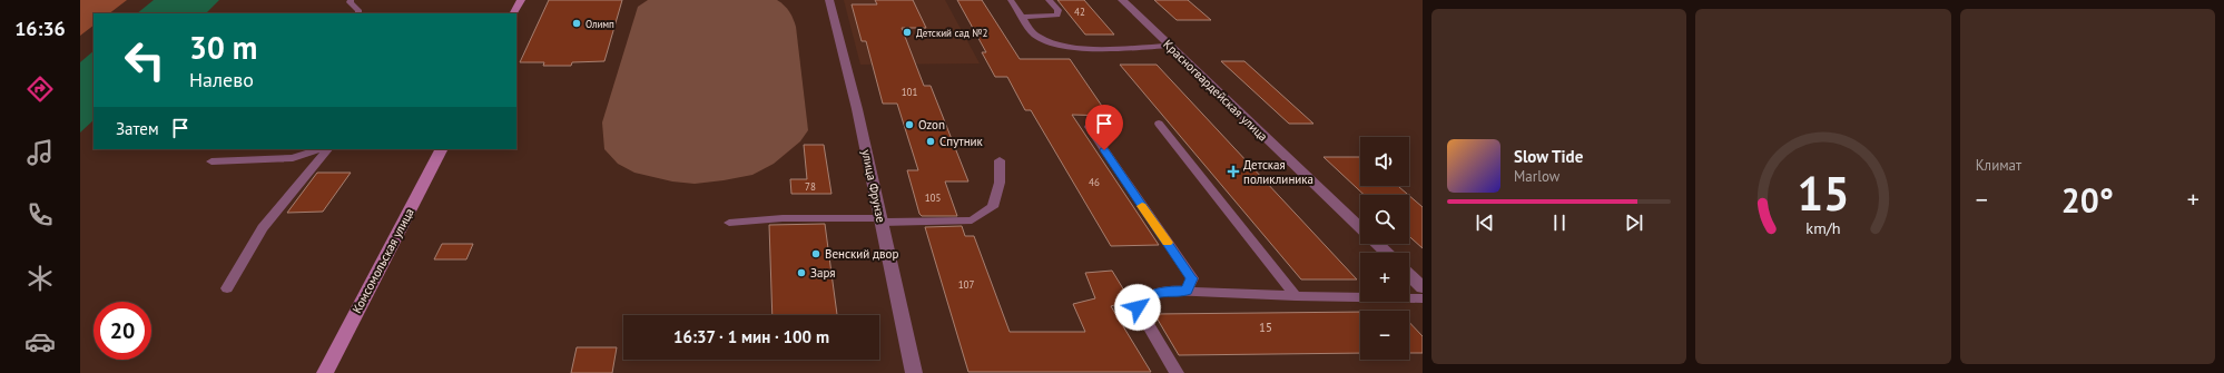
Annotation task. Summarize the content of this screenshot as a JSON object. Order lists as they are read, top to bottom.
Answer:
{
  "streets": {
    "main road": ["Комсомольская улица"],
    "street": ["Красногвардейская улица", "улица Фрунзе"]
  },
  "places": {
    "other": [
      "Олимп",
      "Детский сад №2",
      "Ozon",
      "Спутник",
      "Венский двор",
      "Заря"
    ],
    "health": ["Детская поликлиника"]
  },
  "house_numbers": [
    "42",
    "101",
    "46",
    "78",
    "105",
    "107",
    "15"
  ],
  "page": {
    "tabs": "16:36",
    "tile": "Климат",
    "turn": ["30 m", "Налево"],
    "then": "Затем",
    "map_buttons": ["+", "−"],
    "song": ["Slow Tide", "Marlow"],
    "heat": ["−", "20°", "+"],
    "limit": "20",
    "trip": "16:37 · 1 мин · 100 m",
    "gauge": ["15", "km/h"]
  }
}
